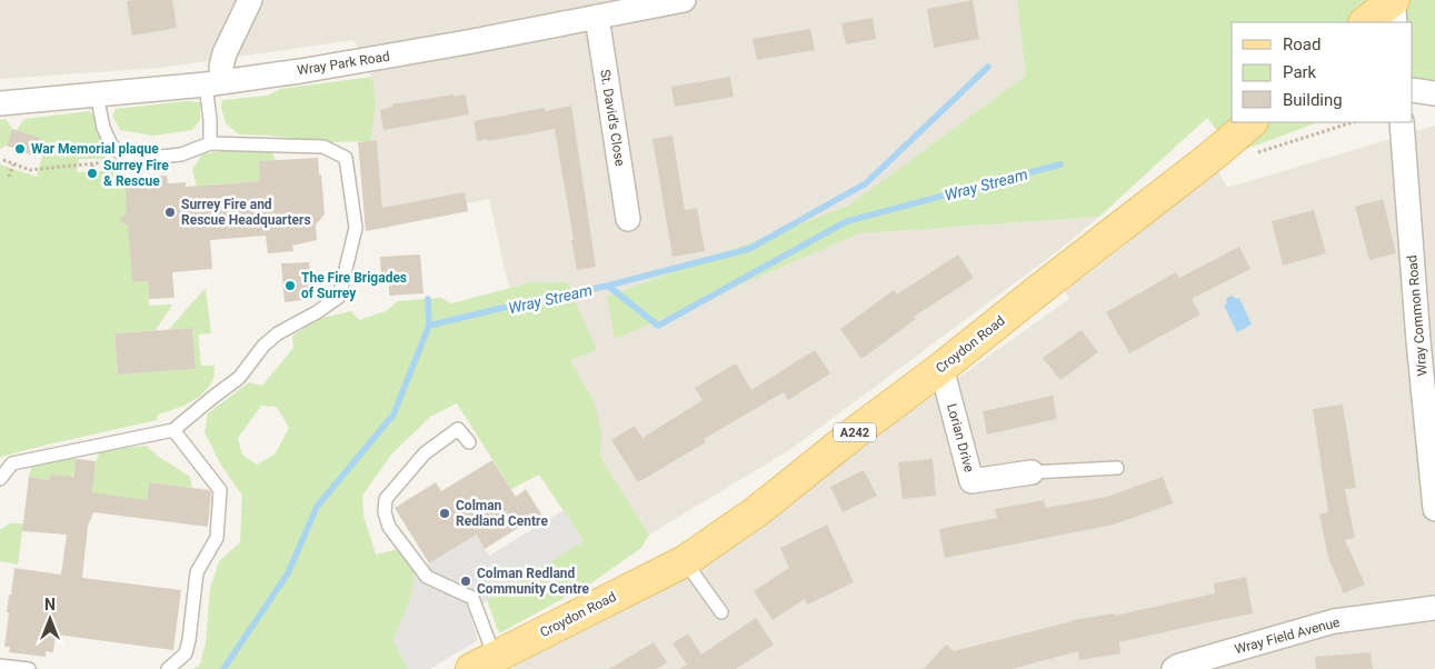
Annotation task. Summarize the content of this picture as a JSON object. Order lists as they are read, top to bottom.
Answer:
{
  "streets": {
    "main road": ["Croydon Road", "A242"],
    "street": [
      "Wray Park Road",
      "St. David's Close",
      "Wray Common Road",
      "Lorian Drive",
      "Wray Field Avenue"
    ]
  },
  "crossings": [
    ["Wray Park Road", "St. David's Close"],
    ["Croydon Road", "Lorian Drive"]
  ],
  "water": ["Wray Stream"],
  "places": [
    "War Memorial plaque",
    "Surrey Fire & Rescue",
    "Surrey Fire and Rescue Headquarters",
    "The Fire Brigades of Surrey",
    "Colman Redland Centre",
    "Colman Redland Community Centre"
  ],
  "legend": ["Road", "Park", "Building"],
  "north": "top"
}
